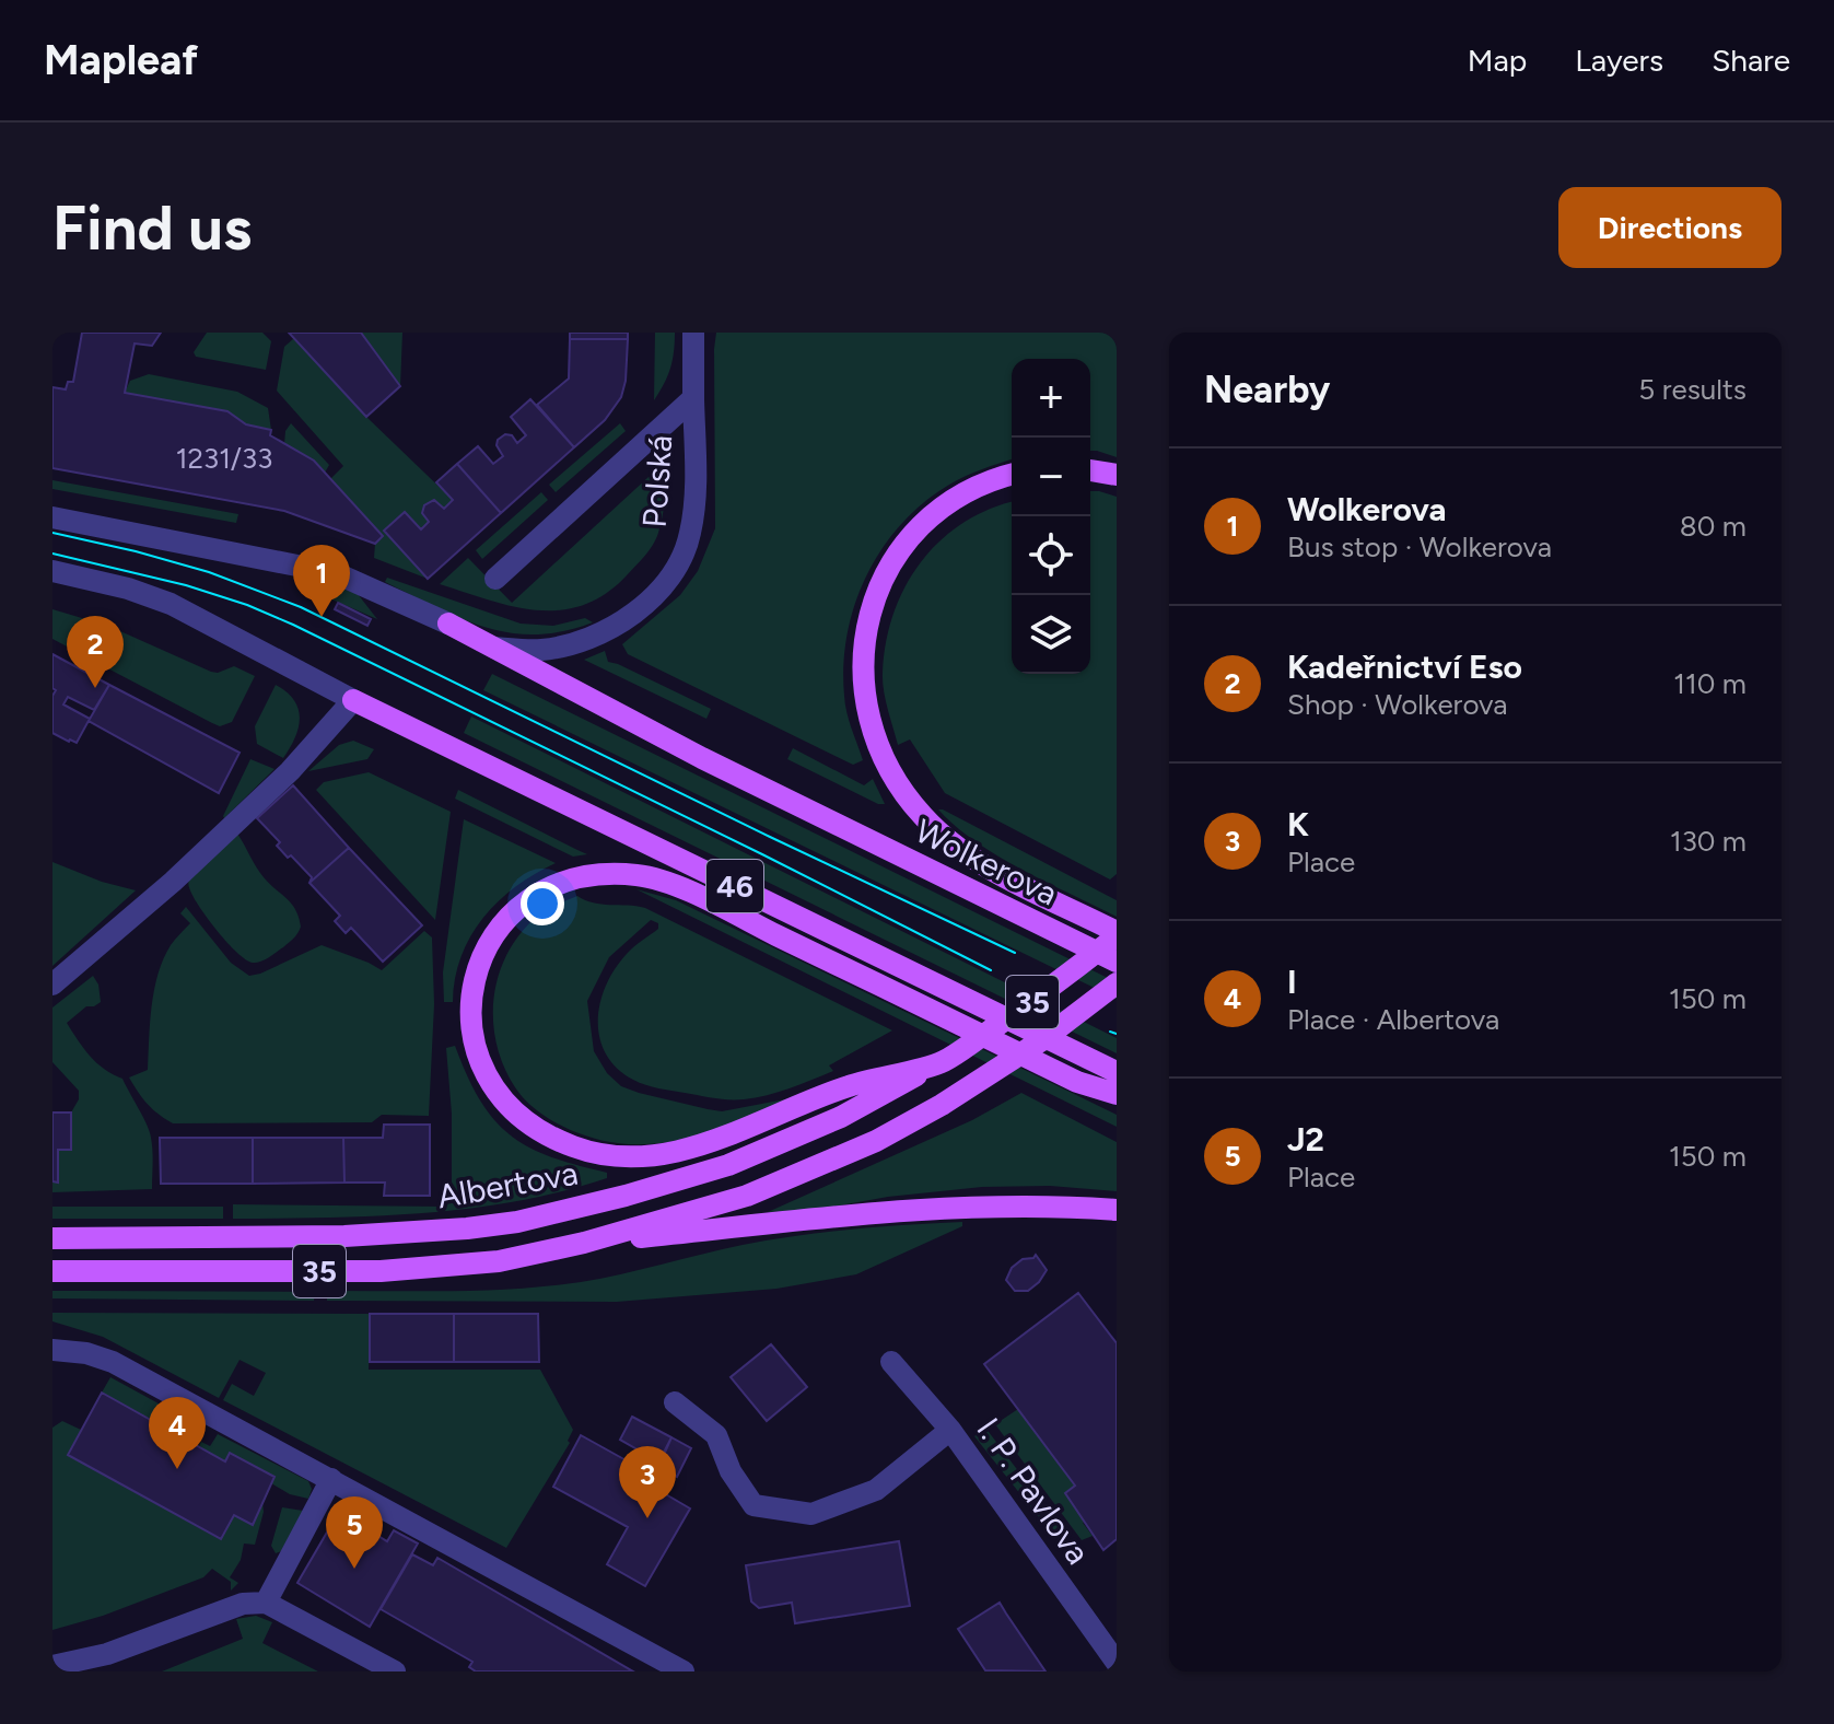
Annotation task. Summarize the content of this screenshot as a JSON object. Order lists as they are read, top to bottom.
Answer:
{
  "streets": {
    "main road": [
      "Wolkerova",
      "46",
      "35",
      "Albertova"
    ],
    "street": ["Polská", "I. P. Pavlova"]
  },
  "crossings": [
    ["Polská", "Wolkerova"],
    ["46", "35"],
    ["46", "Albertova"]
  ],
  "house_numbers": ["1231/33"],
  "page": {
    "header": "Mapleaf",
    "nav": ["Map", "Layers", "Share"],
    "buttons": "Directions",
    "title": "Find us",
    "heading": ["Nearby", "5 results"],
    "map_buttons": ["+", "−"],
    "list": [
      {
        "mark": "1",
        "name": "Wolkerova",
        "note": "Bus stop · Wolkerova",
        "value": "80 m"
      },
      {
        "mark": "2",
        "name": "Kadeřnictví Eso",
        "note": "Shop · Wolkerova",
        "value": "110 m"
      },
      {
        "mark": "3",
        "name": "K",
        "note": "Place",
        "value": "130 m"
      },
      {
        "mark": "4",
        "name": "I",
        "note": "Place · Albertova",
        "value": "150 m"
      },
      {
        "mark": "5",
        "name": "J2",
        "note": "Place",
        "value": "150 m"
      }
    ],
    "pins": [
      "1",
      "2",
      "4",
      "3",
      "5"
    ]
  }
}
